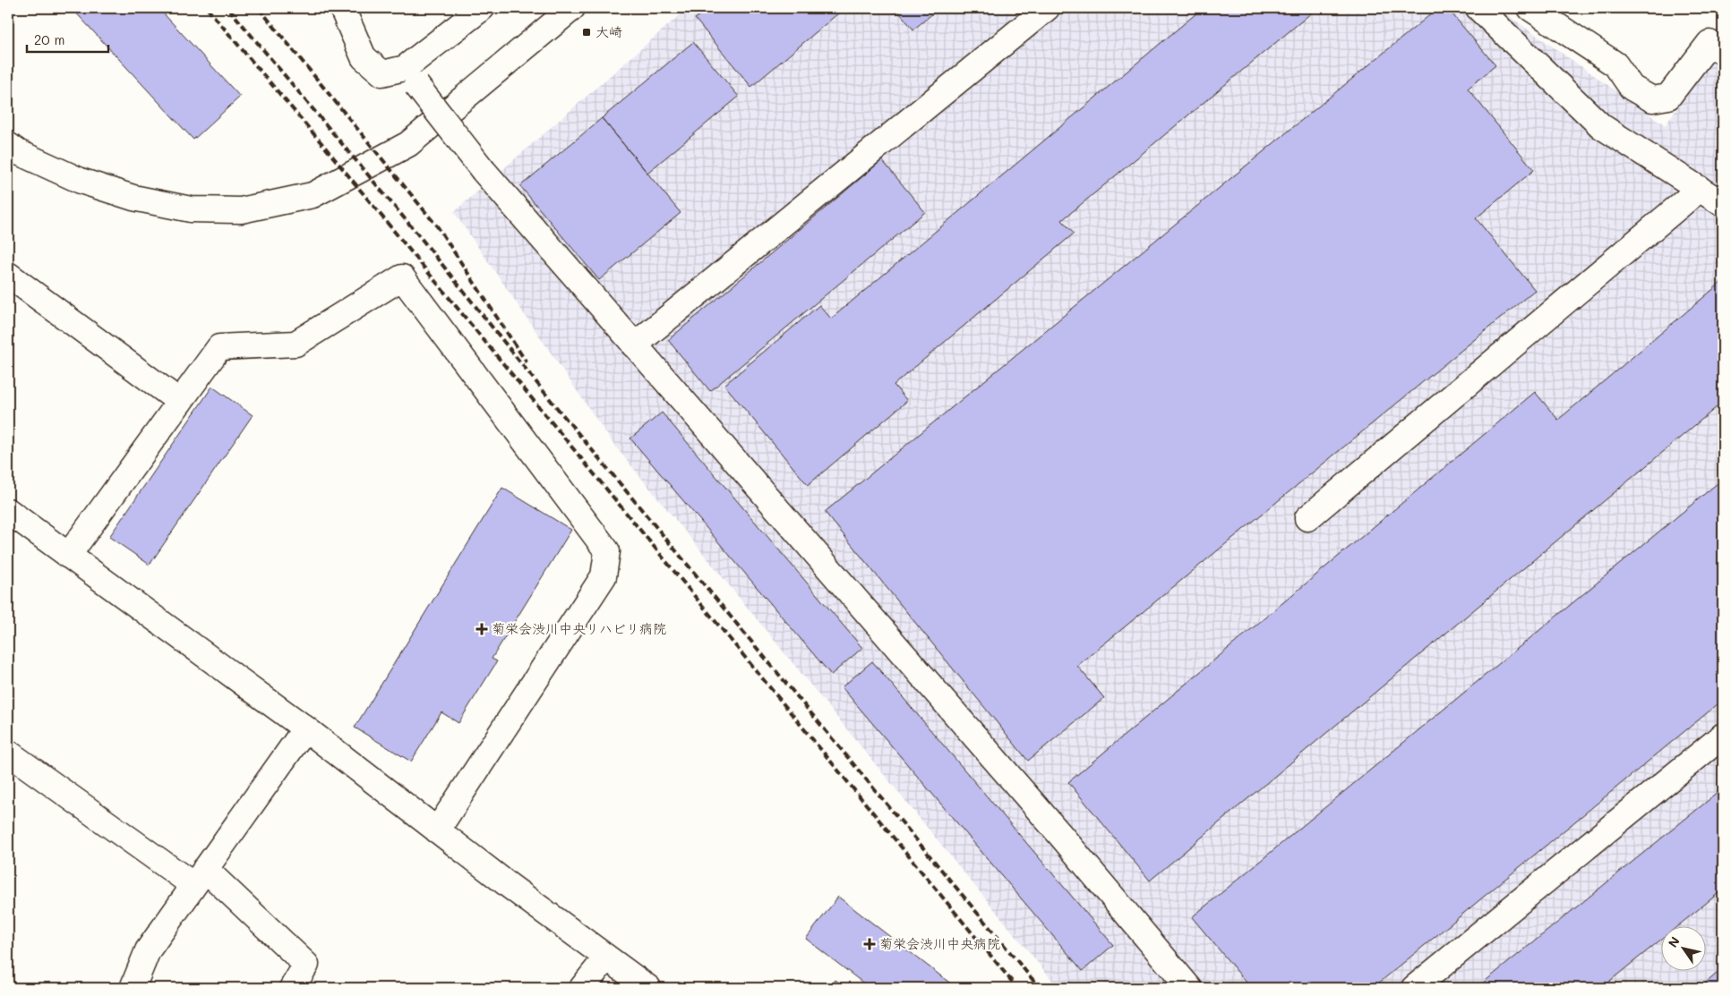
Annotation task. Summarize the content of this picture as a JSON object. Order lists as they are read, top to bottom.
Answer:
{
  "places": {
    "transit": ["大崎"],
    "health": ["菊栄会渋川中央リハビリ病院", "菊栄会渋川中央病院"]
  },
  "scale_bar": "20 m",
  "north": "top left"
}
